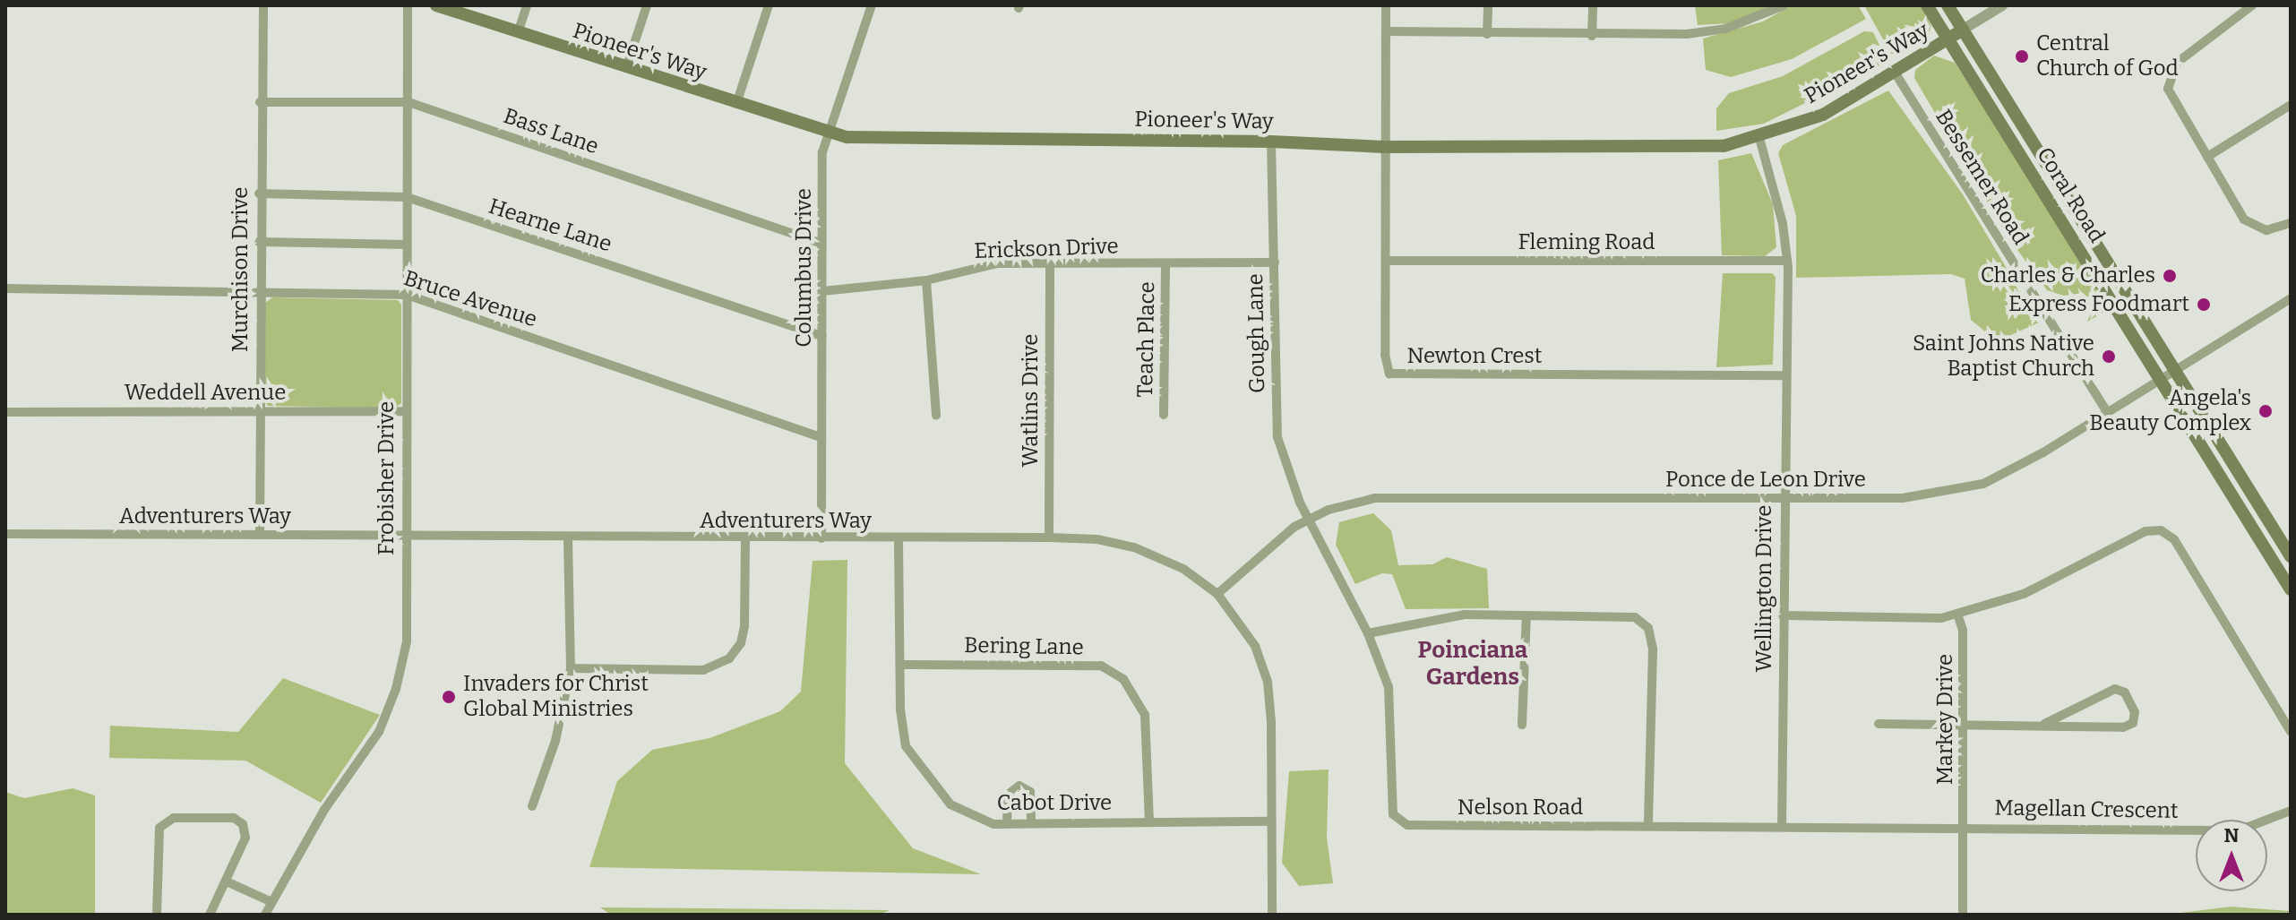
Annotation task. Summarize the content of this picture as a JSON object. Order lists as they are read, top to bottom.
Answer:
{
  "streets": {
    "main road": ["Pioneer's Way", "Coral Road"],
    "street": [
      "Bass Lane",
      "Bessemer Road",
      "Hearne Lane",
      "Fleming Road",
      "Erickson Drive",
      "Columbus Drive",
      "Murchison Drive",
      "Bruce Avenue",
      "Gough Lane",
      "Teach Place",
      "Newton Crest",
      "Weddell Avenue",
      "Watlins Drive",
      "Frobisher Drive",
      "Ponce de Leon Drive",
      "Adventurers Way",
      "Wellington Drive",
      "Bering Lane",
      "Markey Drive",
      "Cabot Drive",
      "Nelson Road",
      "Magellan Crescent"
    ]
  },
  "crossings": [
    ["Pioneer's Way", "Bessemer Road"],
    ["Pioneer's Way", "Coral Road"],
    ["Pioneer's Way", "Columbus Drive"],
    ["Pioneer's Way", "Gough Lane"],
    ["Pioneer's Way", "Newton Crest"],
    ["Pioneer's Way", "Wellington Drive"],
    ["Bass Lane", "Columbus Drive"],
    ["Bass Lane", "Murchison Drive"],
    ["Bass Lane", "Frobisher Drive"],
    ["Bessemer Road", "Ponce de Leon Drive"],
    ["Coral Road", "Ponce de Leon Drive"],
    ["Hearne Lane", "Columbus Drive"],
    ["Hearne Lane", "Murchison Drive"],
    ["Hearne Lane", "Frobisher Drive"],
    ["Fleming Road", "Newton Crest"],
    ["Fleming Road", "Wellington Drive"],
    ["Erickson Drive", "Columbus Drive"],
    ["Erickson Drive", "Gough Lane"],
    ["Erickson Drive", "Teach Place"],
    ["Erickson Drive", "Watlins Drive"],
    ["Columbus Drive", "Bruce Avenue"],
    ["Columbus Drive", "Adventurers Way"],
    ["Murchison Drive", "Bruce Avenue"],
    ["Murchison Drive", "Weddell Avenue"],
    ["Murchison Drive", "Adventurers Way"],
    ["Bruce Avenue", "Frobisher Drive"],
    ["Gough Lane", "Ponce de Leon Drive"],
    ["Gough Lane", "Nelson Road"],
    ["Newton Crest", "Wellington Drive"],
    ["Weddell Avenue", "Frobisher Drive"],
    ["Watlins Drive", "Adventurers Way"],
    ["Frobisher Drive", "Adventurers Way"],
    ["Ponce de Leon Drive", "Adventurers Way"],
    ["Ponce de Leon Drive", "Wellington Drive"],
    ["Ponce de Leon Drive", "Nelson Road"],
    ["Adventurers Way", "Cabot Drive"],
    ["Wellington Drive", "Nelson Road"],
    ["Bering Lane", "Cabot Drive"],
    ["Markey Drive", "Nelson Road"],
    ["Markey Drive", "Magellan Crescent"],
    ["Nelson Road", "Magellan Crescent"]
  ],
  "districts": ["Poinciana Gardens"],
  "places": [
    "Central Church of God",
    "Charles & Charles",
    "Express Foodmart",
    "Saint Johns Native Baptist Church",
    "Angela's Beauty Complex",
    "Invaders for Christ Global Ministries"
  ],
  "north": "top"
}
